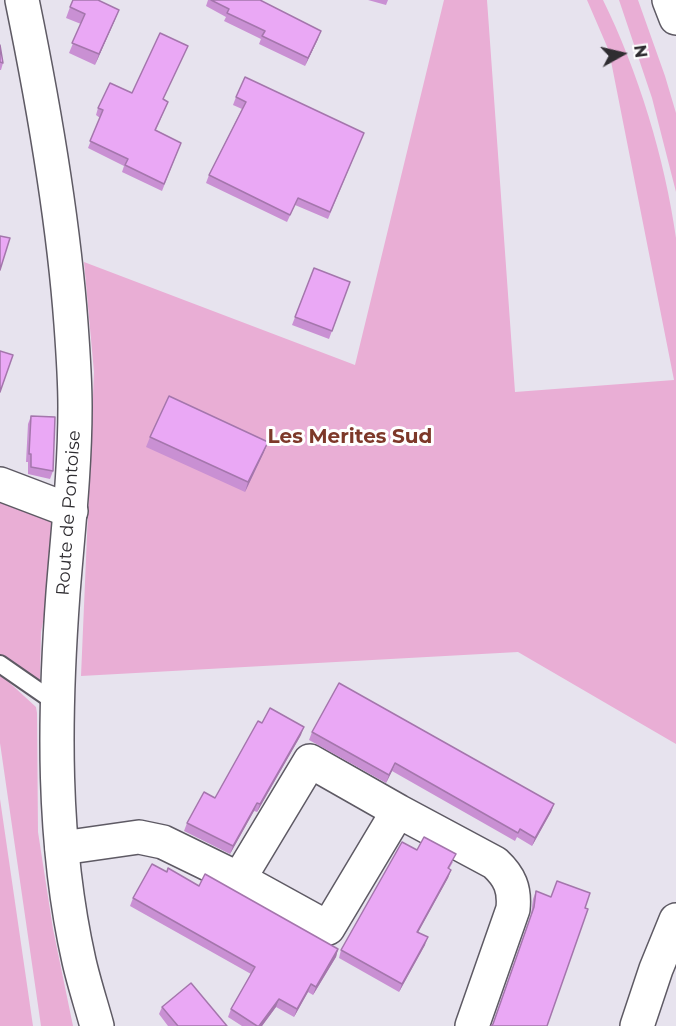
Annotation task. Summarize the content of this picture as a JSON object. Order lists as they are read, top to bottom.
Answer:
{
  "streets": {
    "street": ["Route de Pontoise"]
  },
  "districts": ["Les Merites Sud"],
  "north": "right"
}
